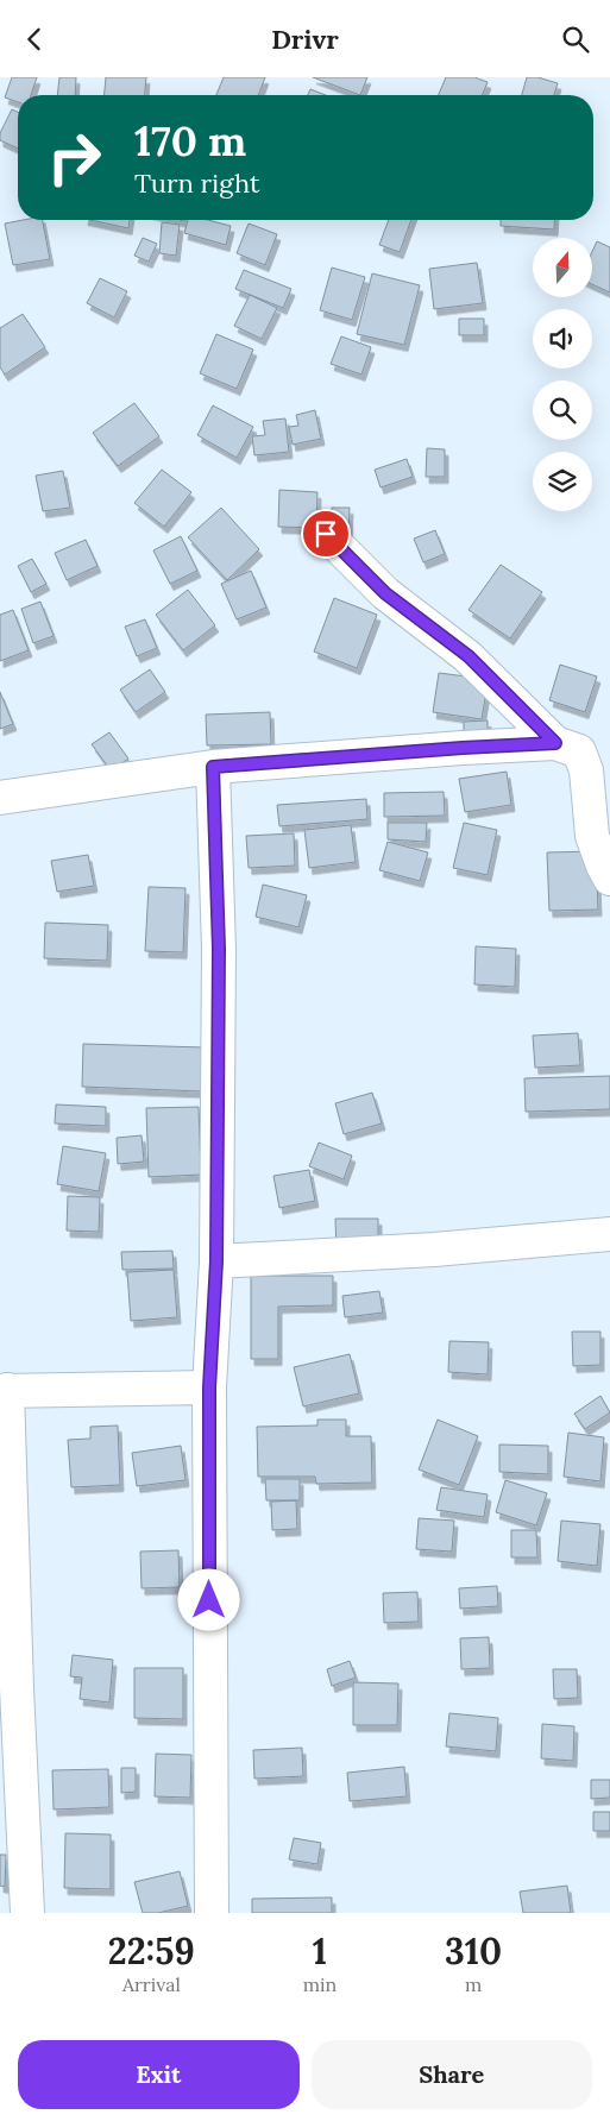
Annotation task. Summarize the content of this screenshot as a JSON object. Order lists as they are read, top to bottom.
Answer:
{
  "north": "top",
  "page": {
    "header": "Drivr",
    "turn": ["170 m", "Turn right"],
    "eta": [
      "22:59",
      "Arrival",
      "1",
      "min",
      "310",
      "m"
    ],
    "buttons": ["Exit", "Share"]
  }
}
